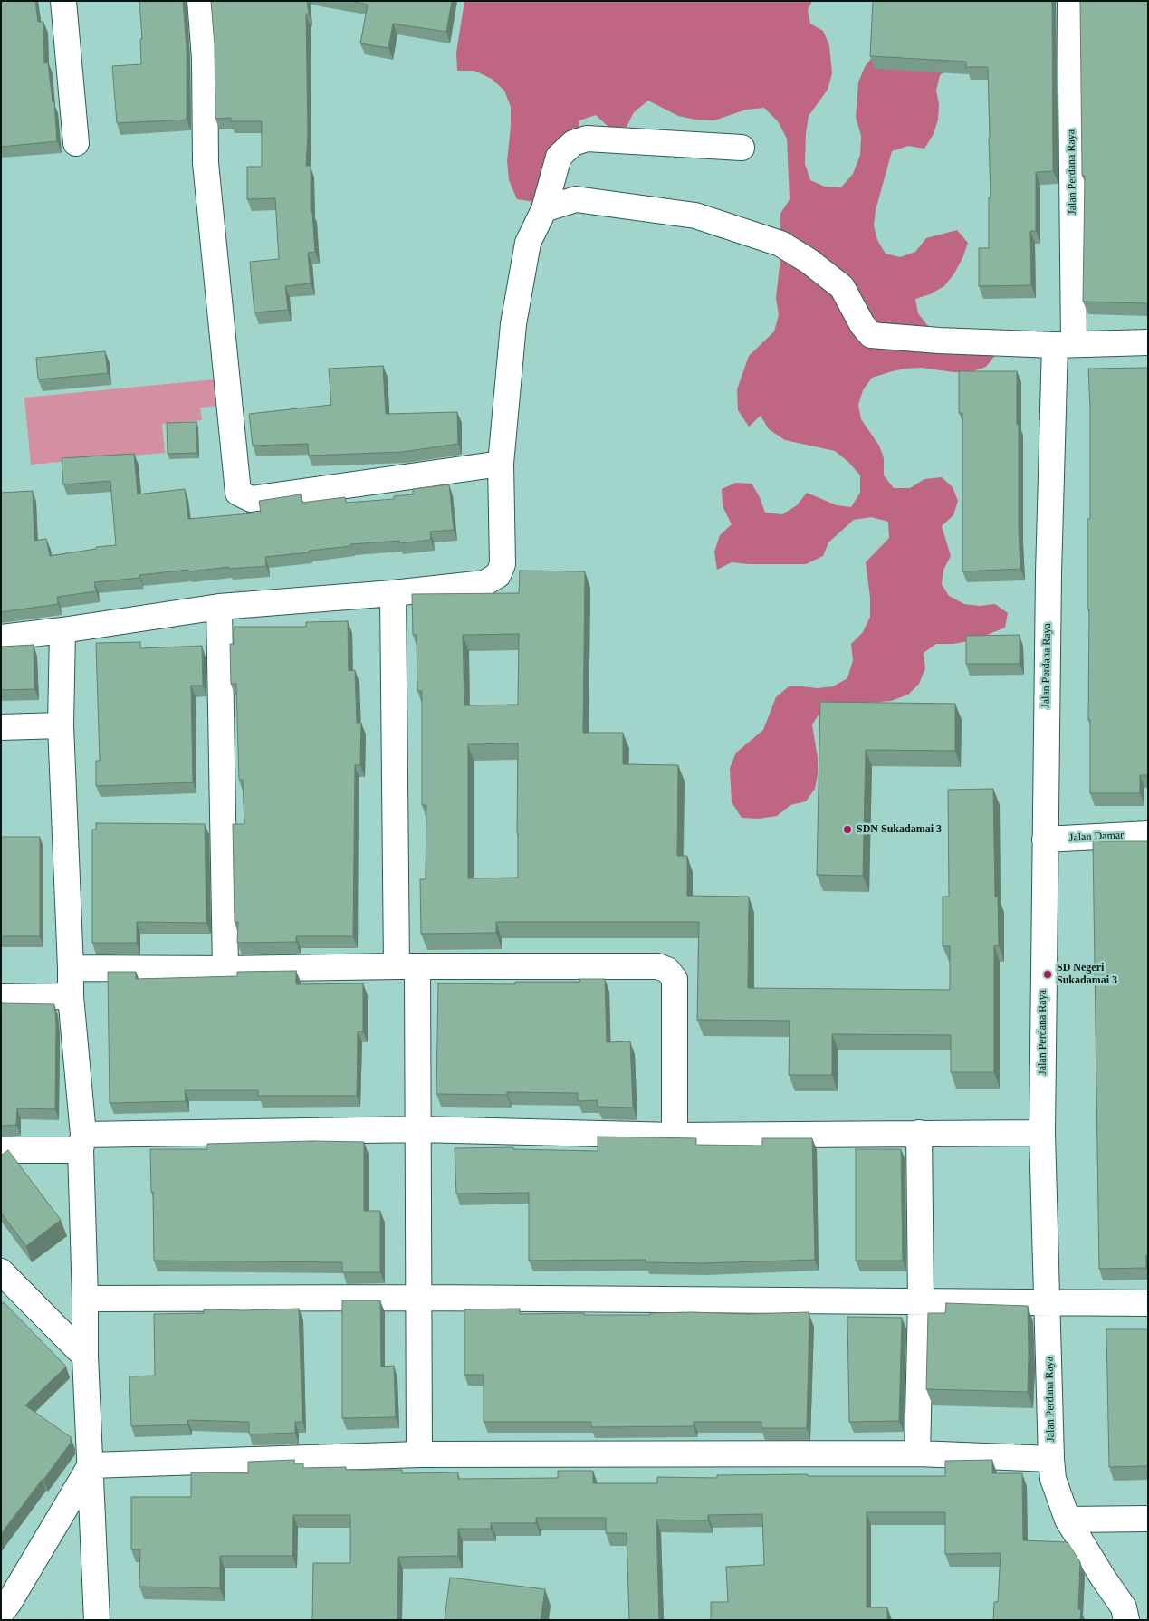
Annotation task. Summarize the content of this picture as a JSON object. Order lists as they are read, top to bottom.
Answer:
{
  "streets": {
    "street": ["Jalan Perdana Raya", "Jalan Damar"]
  },
  "crossings": [
    ["Jalan Perdana Raya", "Jalan Damar"]
  ],
  "places": ["SDN Sukadamai 3", "SD Negeri Sukadamai 3"]
}
